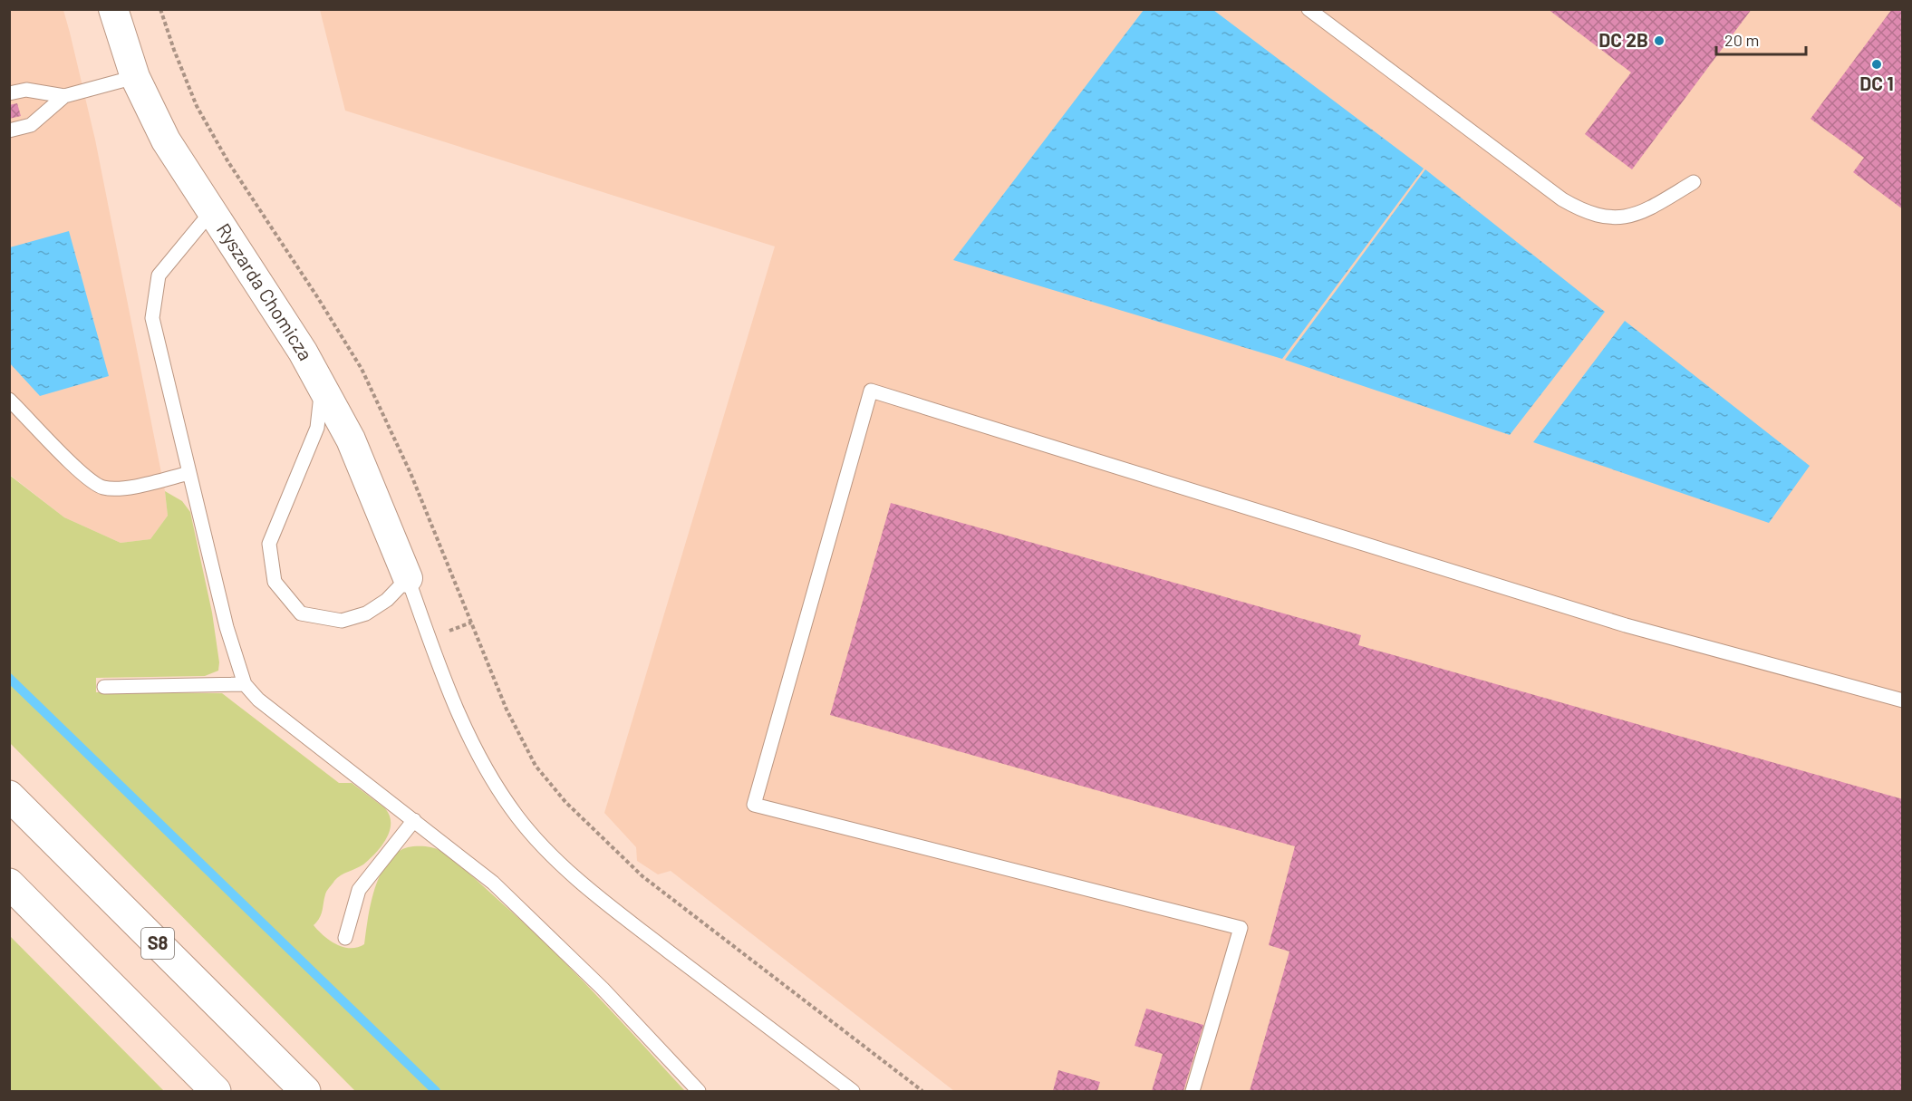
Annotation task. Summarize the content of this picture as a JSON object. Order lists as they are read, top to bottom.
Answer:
{
  "streets": {
    "highway": ["S8"],
    "street": ["Ryszarda Chomicza"]
  },
  "places": ["DC 2B", "DC 1"],
  "scale_bar": "20 m"
}
